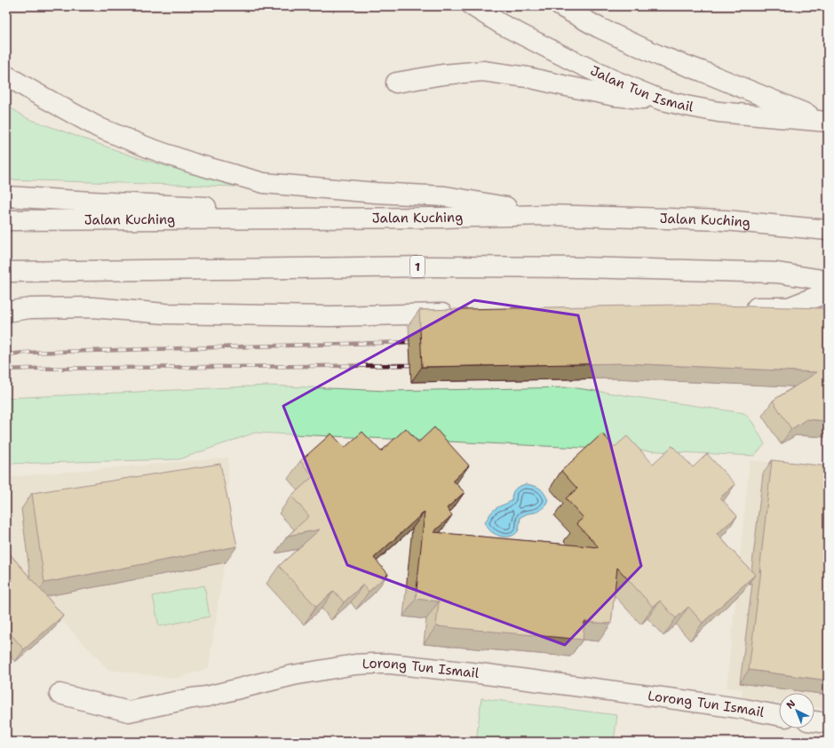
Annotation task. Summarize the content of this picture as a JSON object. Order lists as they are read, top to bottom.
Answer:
{
  "streets": {
    "main road": [
      "Jalan Tun Ismail",
      "Jalan Kuching",
      "1",
      "Lorong Tun Ismail"
    ]
  },
  "north": "top left"
}
